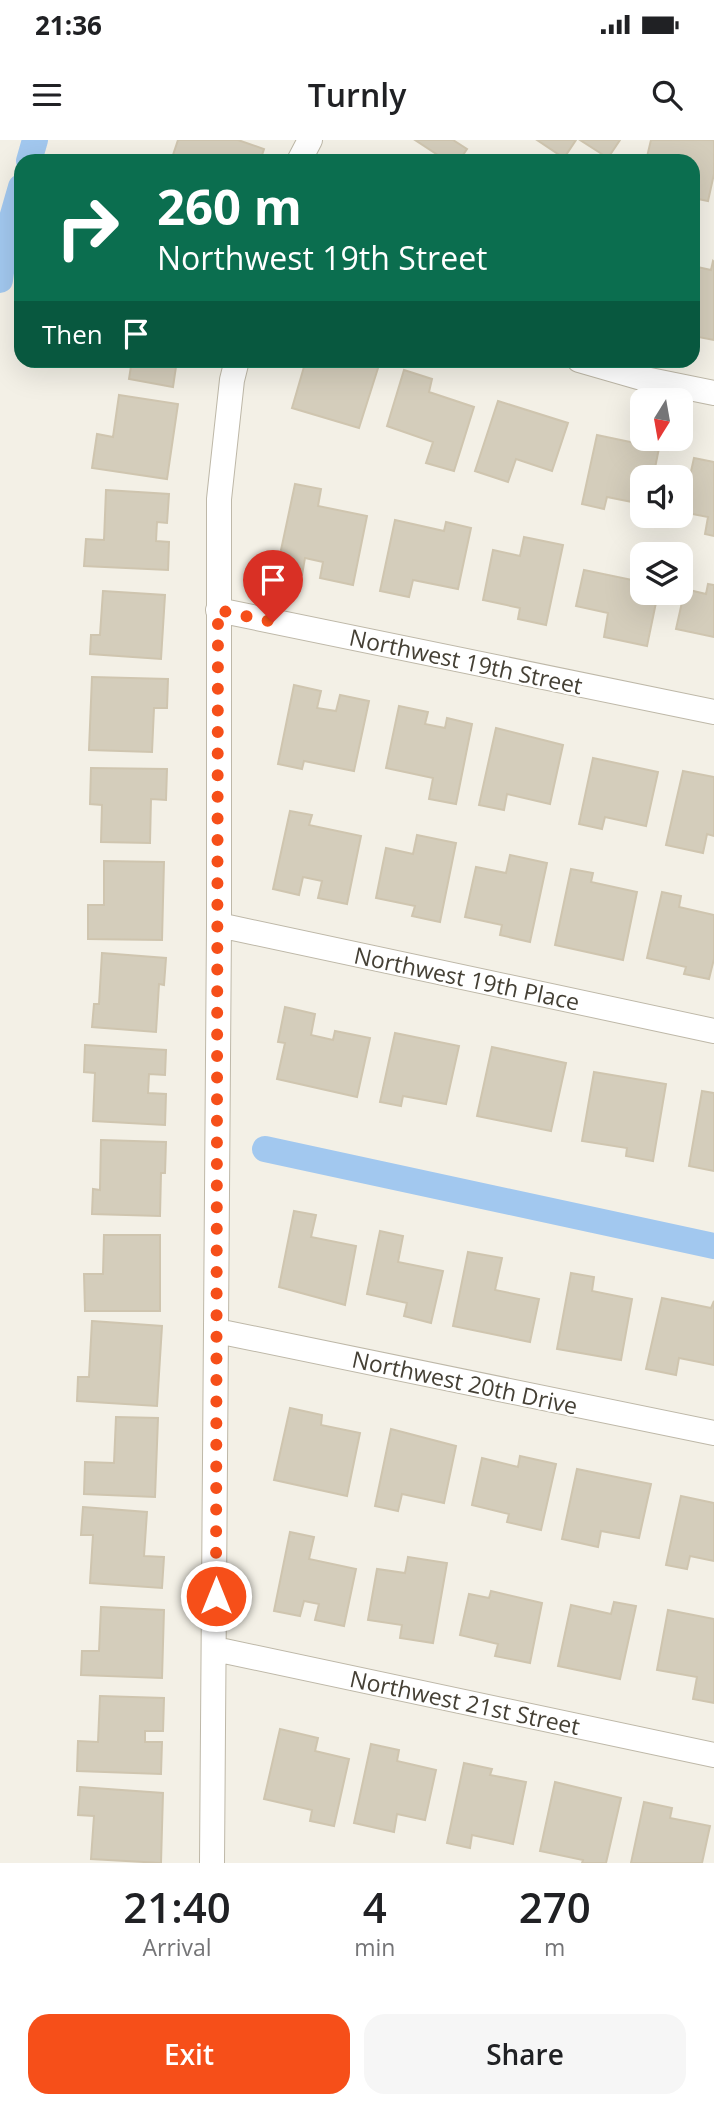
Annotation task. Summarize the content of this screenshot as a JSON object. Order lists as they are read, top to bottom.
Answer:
{
  "streets": {
    "street": [
      "Northwest 19th Street",
      "Northwest 19th Place",
      "Northwest 20th Drive",
      "Northwest 21st Street"
    ]
  },
  "north": "bottom",
  "page": {
    "status": "21:36",
    "header": "Turnly",
    "turn": ["260 m", "Northwest 19th Street"],
    "then": "Then",
    "eta": [
      "21:40",
      "Arrival",
      "4",
      "min",
      "270",
      "m"
    ],
    "buttons": ["Exit", "Share"]
  }
}
